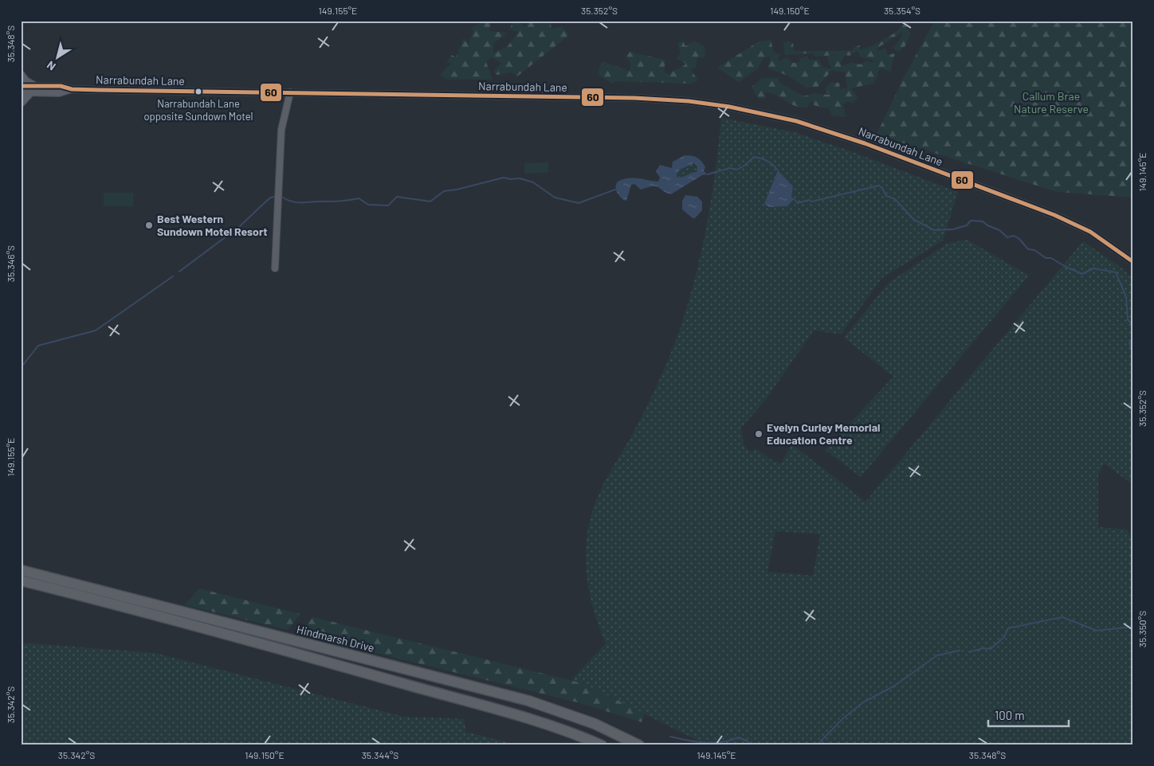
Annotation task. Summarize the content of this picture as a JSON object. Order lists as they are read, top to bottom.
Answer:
{
  "streets": {
    "main road": ["Hindmarsh Drive"],
    "street": ["Narrabundah Lane"]
  },
  "parks": ["Callum Brae Nature Reserve"],
  "places": ["Narrabundah Lane opposite Sundown Motel", "Best Western Sundown Motel Resort", "Evelyn Curley Memorial Education Centre"],
  "lines": ["transit line 60"],
  "scale_bar": "100 m",
  "north": "bottom left",
  "coordinates": [
    "149.155°E",
    "35.352°S",
    "149.150°E",
    "35.354°S",
    "35.348°S",
    "149.145°E",
    "35.346°S",
    "35.350°S",
    "35.342°S",
    "35.344°S"
  ]
}
